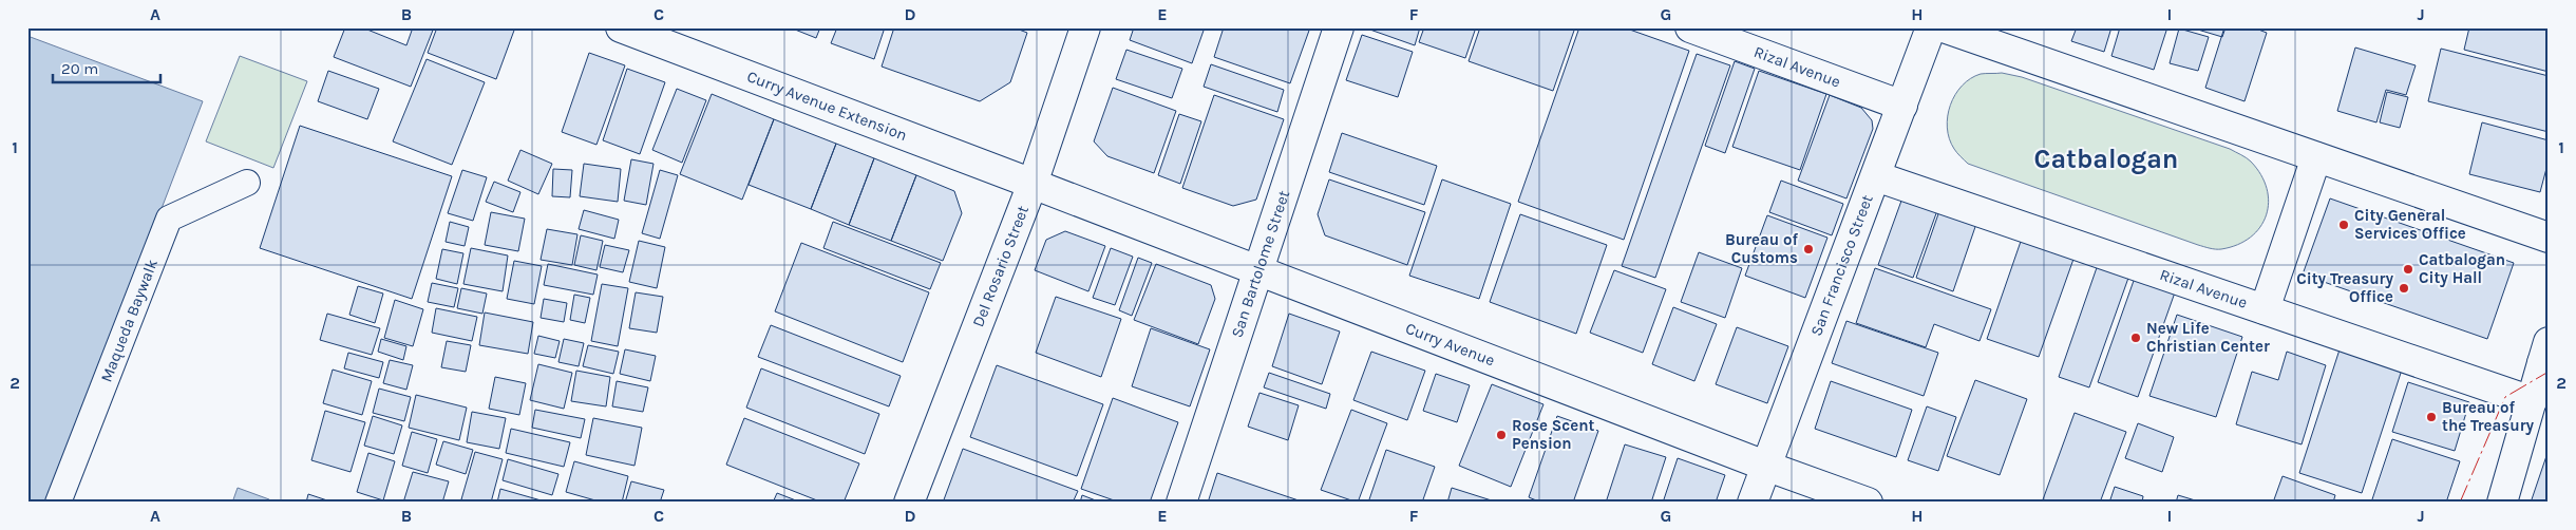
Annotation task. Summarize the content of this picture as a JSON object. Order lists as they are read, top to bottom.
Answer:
{
  "streets": {
    "street": [
      "Rizal Avenue",
      "Curry Avenue Extension",
      "San Bartolome Street",
      "San Francisco Street",
      "Del Rosario Street",
      "Maqueda Baywalk",
      "Curry Avenue"
    ]
  },
  "crossings": [
    ["Rizal Avenue", "San Francisco Street"],
    ["Curry Avenue Extension", "Del Rosario Street"],
    ["Curry Avenue Extension", "Curry Avenue"],
    ["San Bartolome Street", "Curry Avenue"],
    ["San Francisco Street", "Curry Avenue"],
    ["Del Rosario Street", "Curry Avenue"]
  ],
  "districts": ["Catbalogan"],
  "places": [
    "City General Services Office",
    "Bureau of Customs",
    "Catbalogan City Hall",
    "City Treasury Office",
    "New Life Christian Center",
    "Bureau of the Treasury",
    "Rose Scent Pension"
  ],
  "scale_bar": "20 m",
  "grid": {
    "columns": [
      "A",
      "B",
      "C",
      "D",
      "E",
      "F",
      "G",
      "H",
      "I",
      "J"
    ],
    "rows": ["1", "2"]
  }
}
